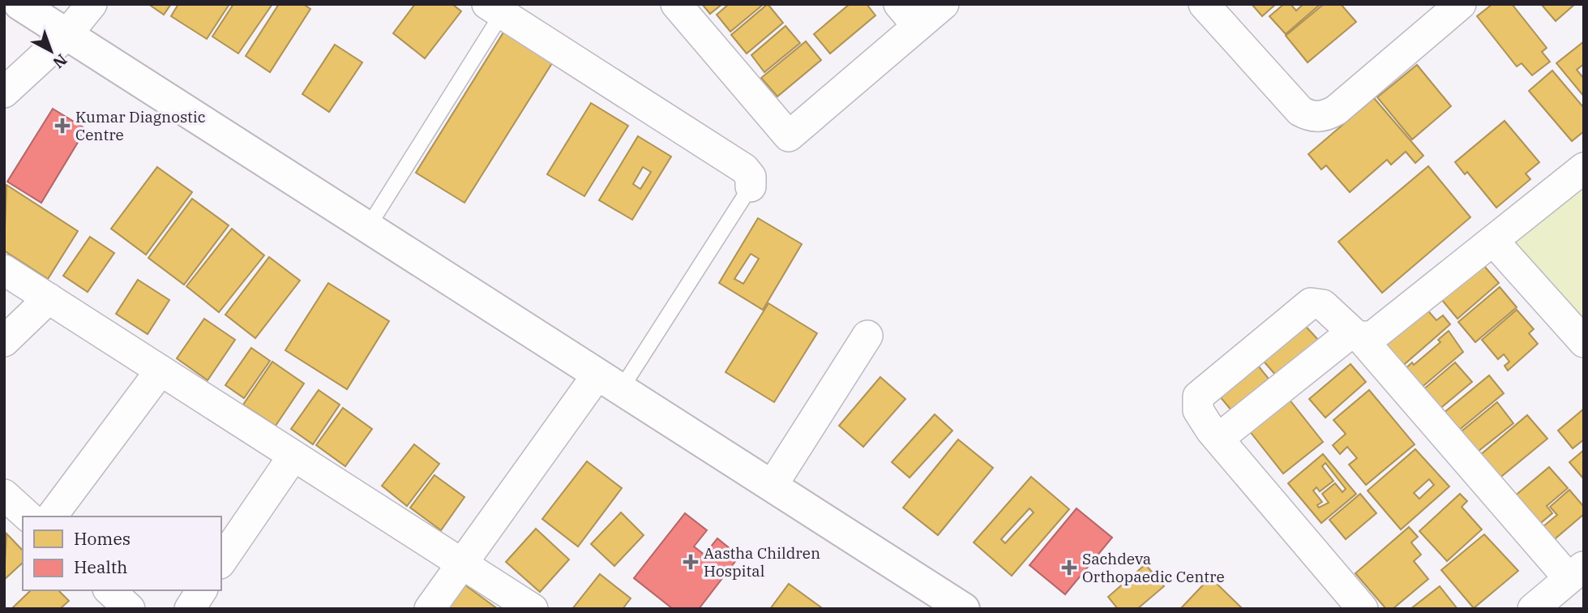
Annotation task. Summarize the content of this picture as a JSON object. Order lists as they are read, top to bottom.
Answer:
{
  "places": {
    "health": ["Kumar Diagnostic Centre", "Aastha Children Hospital", "Sachdeva Orthopaedic Centre"]
  },
  "legend": ["Homes", "Health"],
  "north": "bottom right"
}
